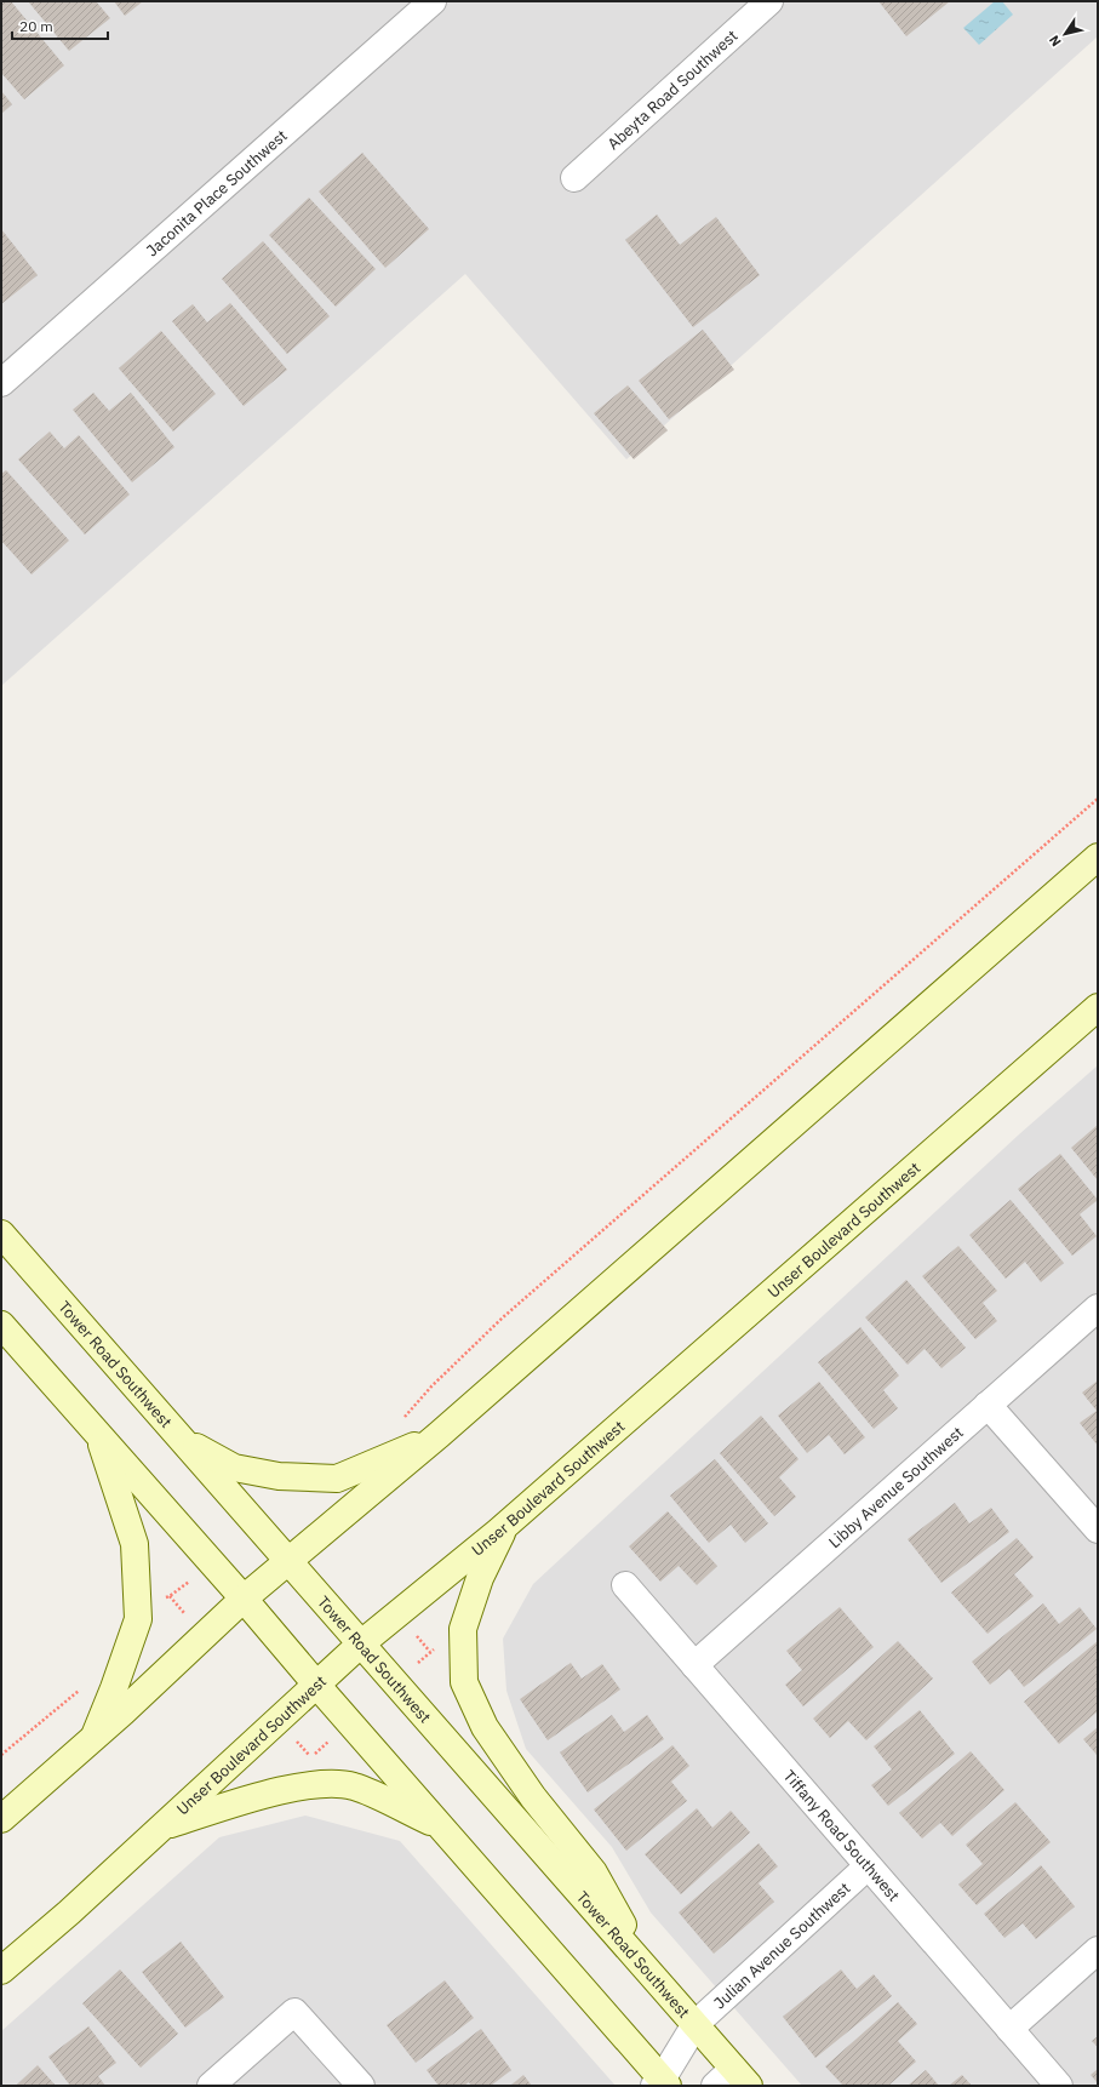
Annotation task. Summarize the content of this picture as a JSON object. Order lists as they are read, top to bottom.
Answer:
{
  "streets": {
    "main road": ["Unser Boulevard Southwest", "Tower Road Southwest"],
    "street": [
      "Abeyta Road Southwest",
      "Jaconita Place Southwest",
      "Libby Avenue Southwest",
      "Tiffany Road Southwest",
      "Julian Avenue Southwest"
    ]
  },
  "crossings": [
    ["Unser Boulevard Southwest", "Tower Road Southwest"],
    ["Tower Road Southwest", "Julian Avenue Southwest"],
    ["Libby Avenue Southwest", "Tiffany Road Southwest"],
    ["Tiffany Road Southwest", "Julian Avenue Southwest"]
  ],
  "scale_bar": "20 m",
  "north": "bottom left"
}
